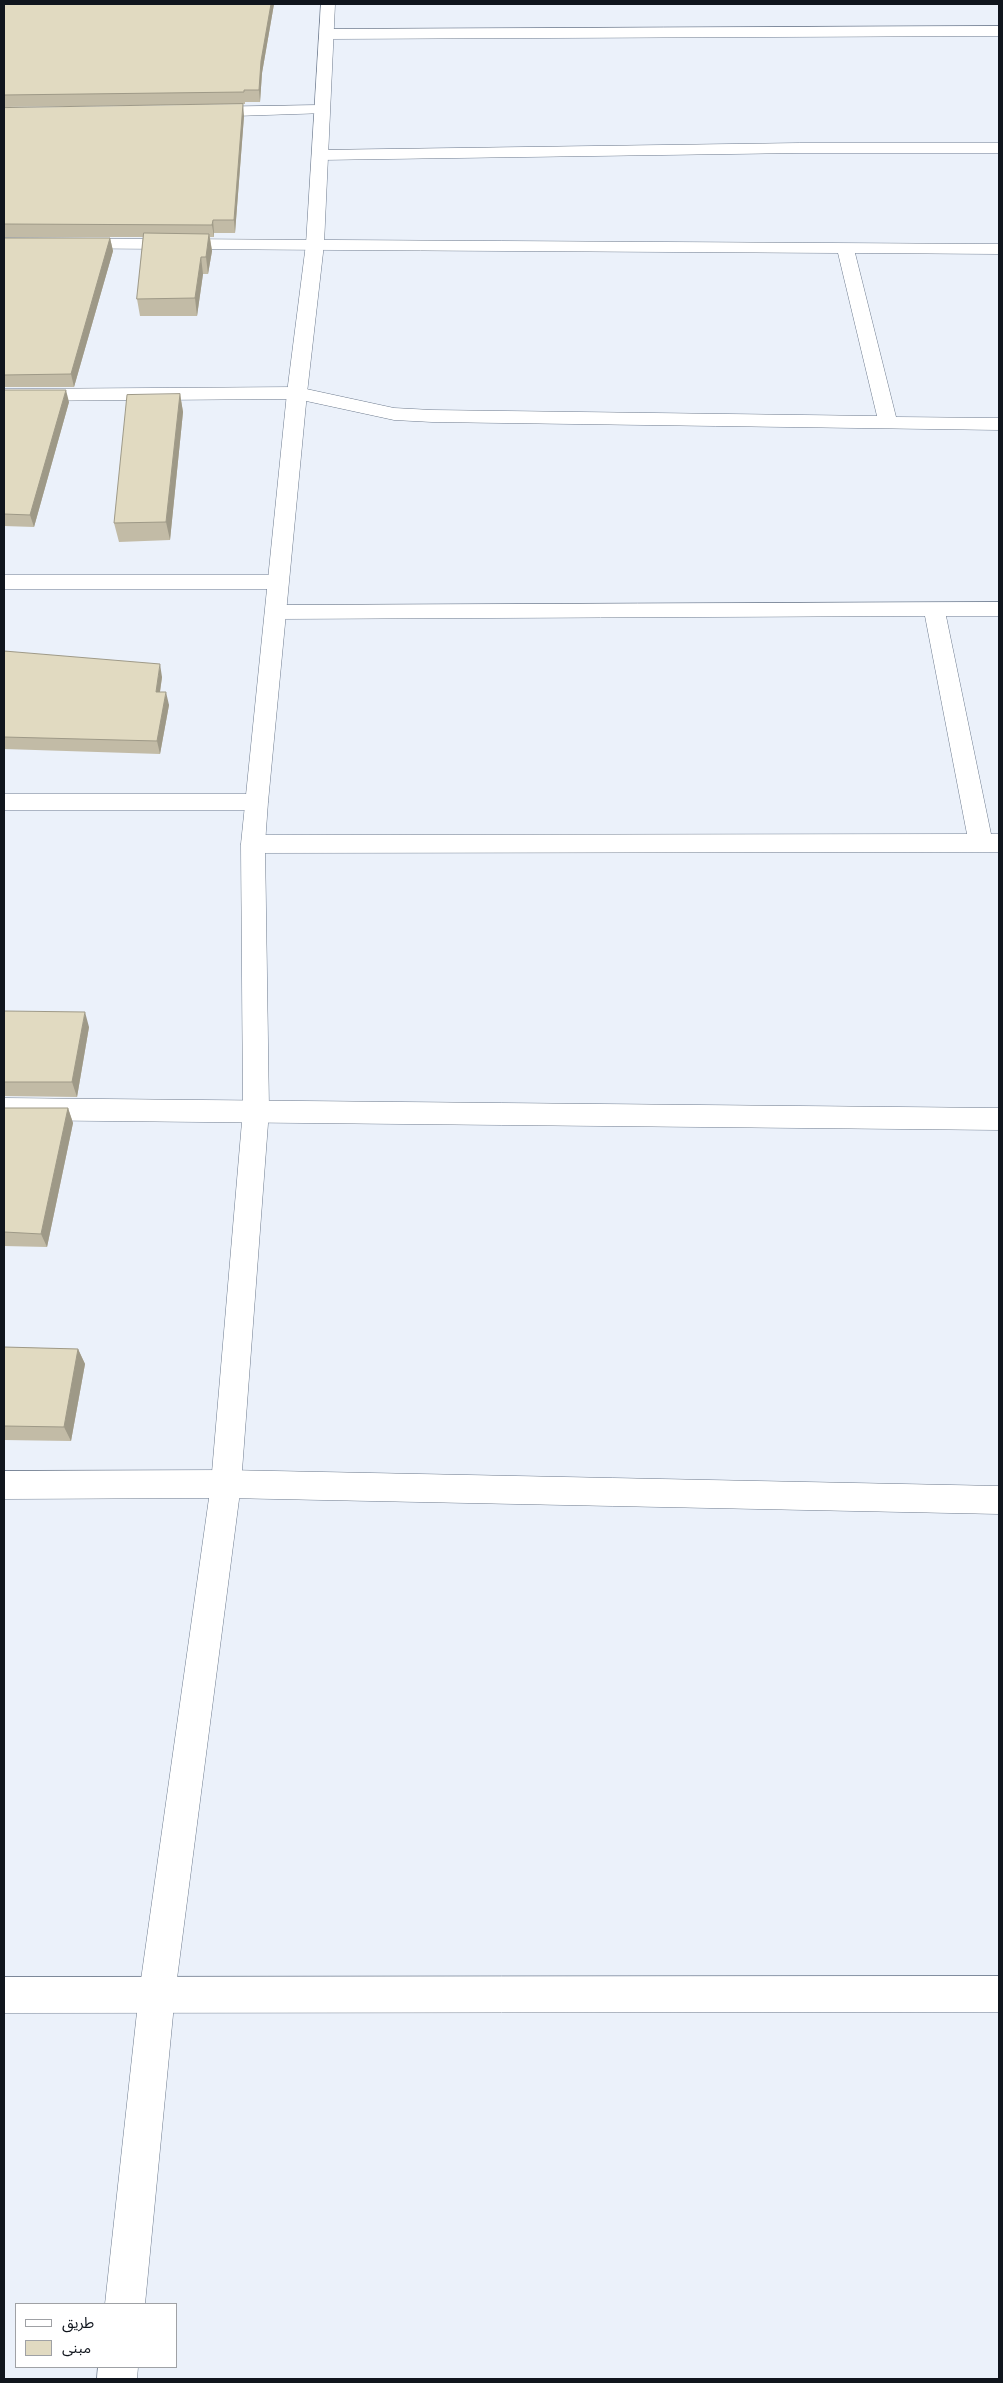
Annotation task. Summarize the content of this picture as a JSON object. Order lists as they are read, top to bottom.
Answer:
{
  "legend": ["طريق", "مبنى"]
}
